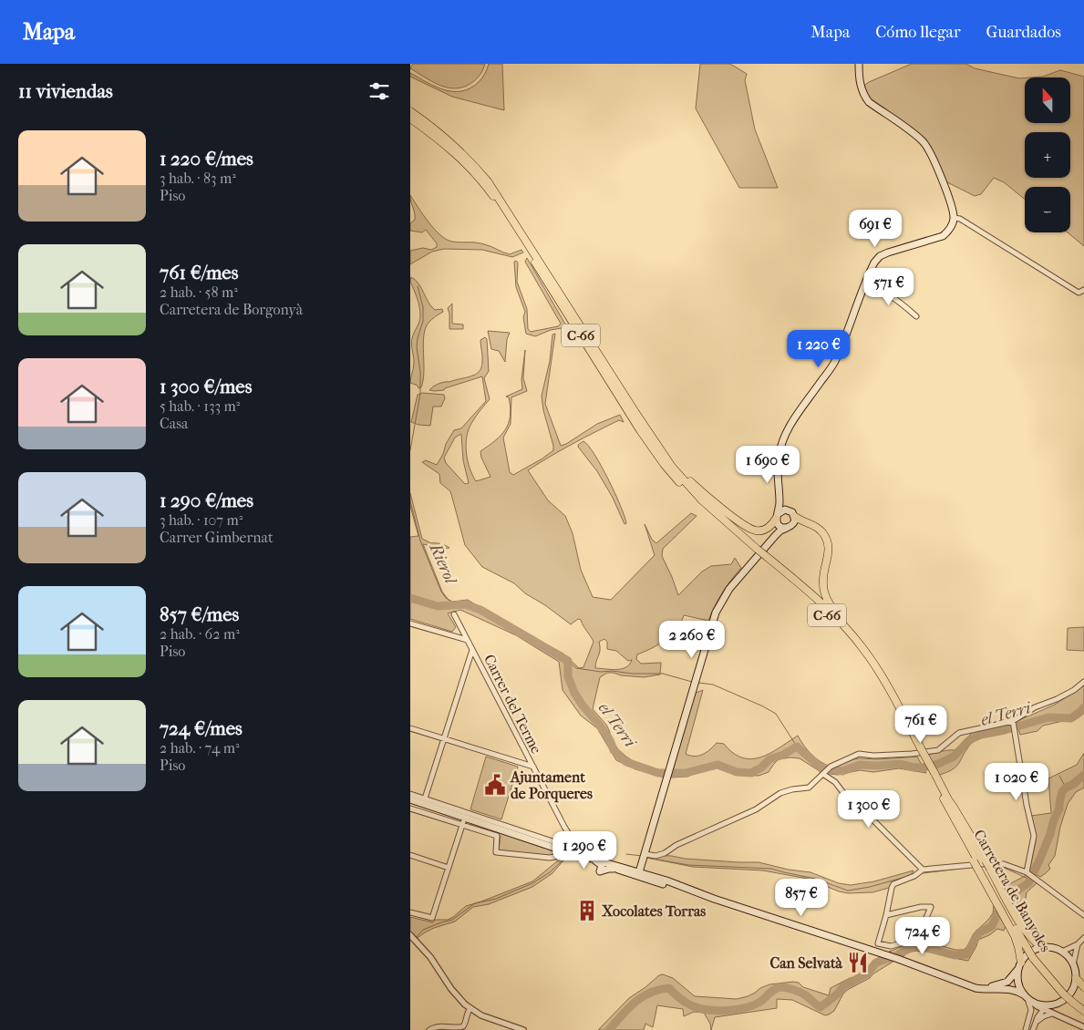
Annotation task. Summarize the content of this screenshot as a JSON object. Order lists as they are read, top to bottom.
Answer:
{
  "streets": {
    "highway": ["C-66"],
    "street": ["Carrer del Terme"]
  },
  "water": ["Rierol", "el Terri"],
  "places": {
    "public building": ["Ajuntament de Porqueres"],
    "building": ["Xocolates Torras"],
    "restaurant": ["Can Selvatà"]
  },
  "north": "top",
  "page": {
    "header": "Mapa",
    "nav": ["Mapa", "Cómo llegar", "Guardados"],
    "heading": "11 viviendas",
    "map_buttons": ["+", "−"],
    "list": [
      {
        "name": "1 220 €/mes",
        "note": "3 hab. · 83 m² · Piso"
      },
      {
        "name": "761 €/mes",
        "note": "2 hab. · 58 m² · Carretera de Borgonyà"
      },
      {
        "name": "1 300 €/mes",
        "note": "5 hab. · 133 m² · Casa"
      },
      {
        "name": "1 290 €/mes",
        "note": "3 hab. · 107 m² · Carrer Gimbernat"
      },
      {
        "name": "857 €/mes",
        "note": "2 hab. · 62 m² · Piso"
      },
      {
        "name": "724 €/mes",
        "note": "2 hab. · 74 m² · Piso"
      }
    ],
    "price": [
      "691 €",
      "571 €",
      "1 220 €",
      "1 690 €",
      "2 260 €",
      "761 €",
      "1 020 €",
      "1 300 €",
      "1 290 €",
      "857 €",
      "724 €"
    ]
  }
}
